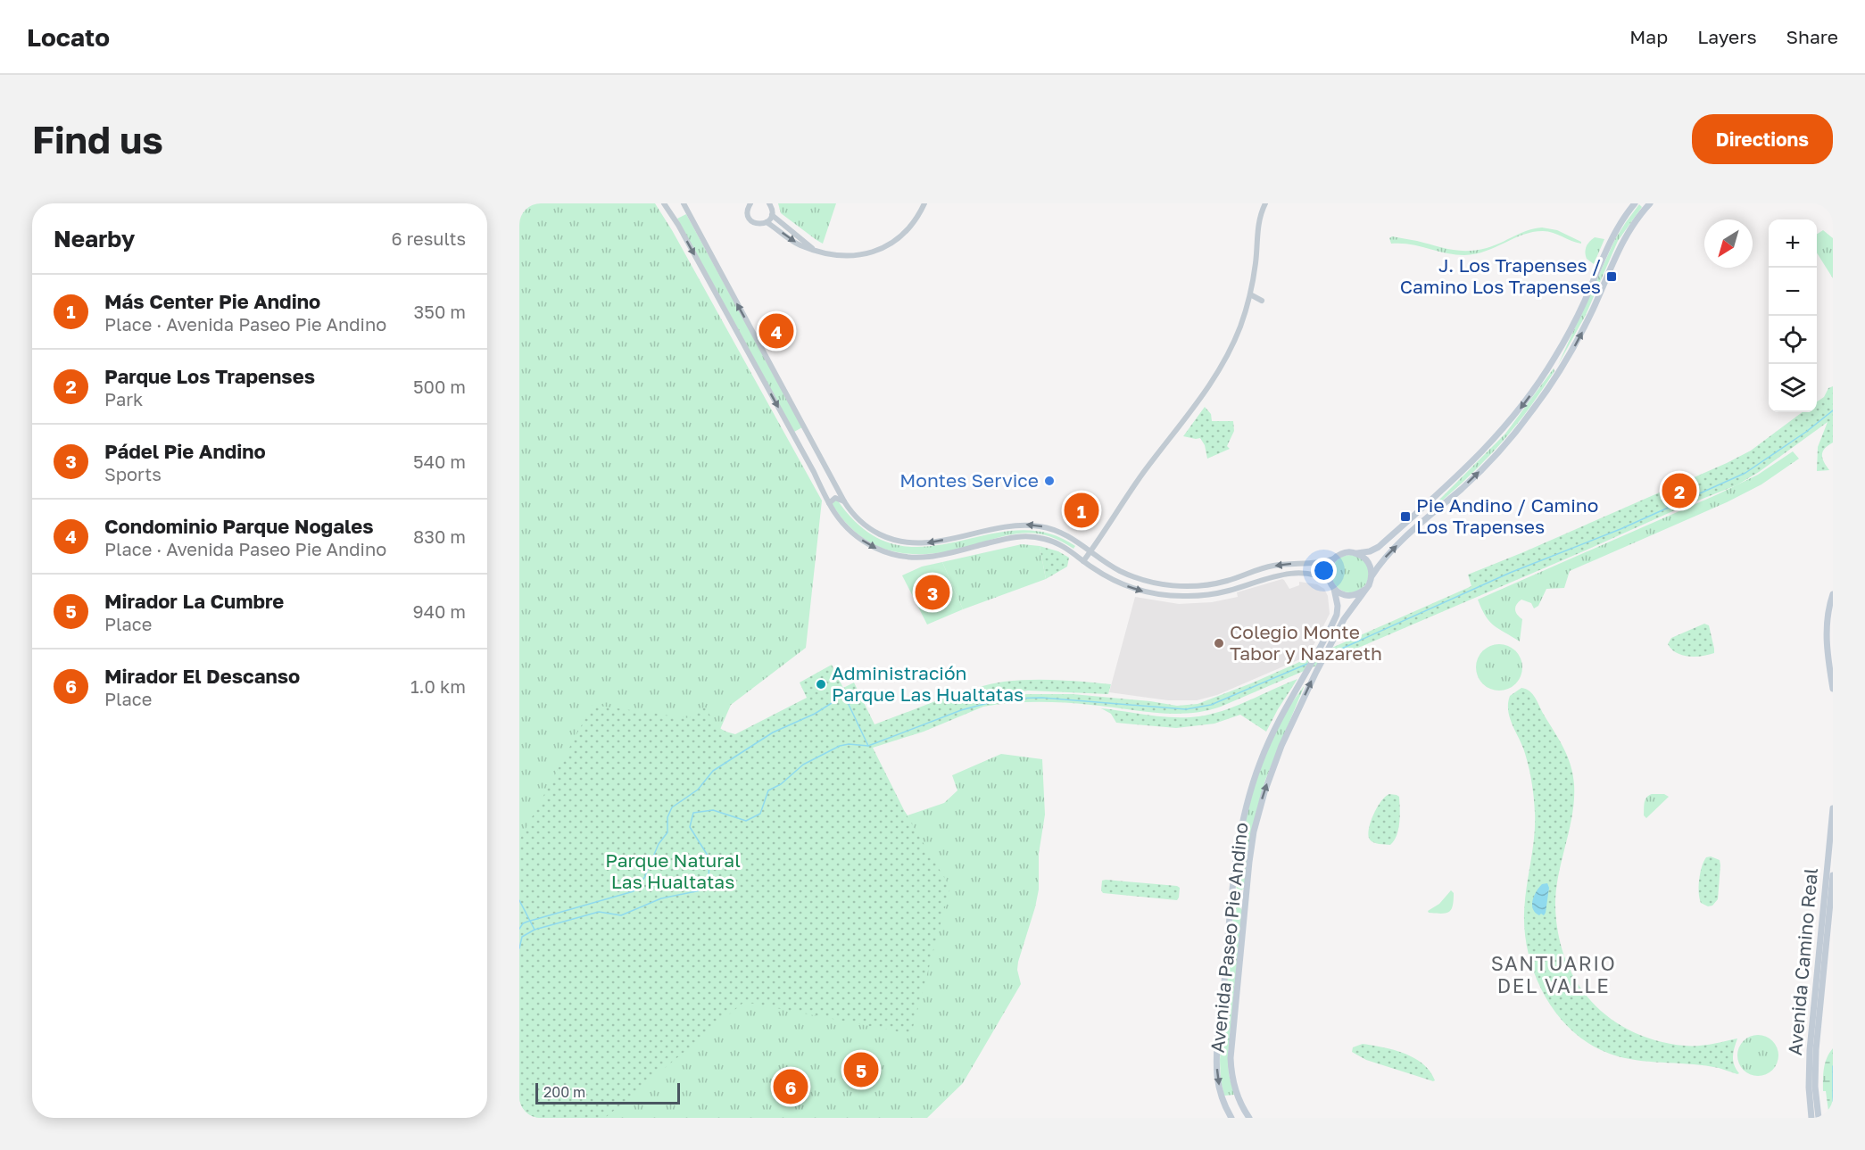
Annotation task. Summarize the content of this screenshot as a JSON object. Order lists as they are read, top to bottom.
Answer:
{
  "streets": {
    "main road": ["Avenida Paseo Pie Andino", "Avenida Camino Real"]
  },
  "districts": ["SANTUARIO DEL VALLE"],
  "parks": ["Parque Natural Las Hualtatas"],
  "places": {
    "transit": ["J. Los Trapenses / Camino Los Trapenses", "Pie Andino / Camino Los Trapenses"],
    "other": ["Montes Service", "Colegio Monte Tabor y Nazareth", "Administración Parque Las Hualtatas"]
  },
  "scale_bar": "200 m",
  "north": "bottom left",
  "page": {
    "header": "Locato",
    "nav": ["Map", "Layers", "Share"],
    "buttons": "Directions",
    "title": "Find us",
    "heading": ["Nearby", "6 results"],
    "map_buttons": ["+", "−"],
    "list": [
      {
        "mark": "1",
        "name": "Más Center Pie Andino",
        "note": "Place · Avenida Paseo Pie Andino",
        "value": "350 m"
      },
      {
        "mark": "2",
        "name": "Parque Los Trapenses",
        "note": "Park",
        "value": "500 m"
      },
      {
        "mark": "3",
        "name": "Pádel Pie Andino",
        "note": "Sports",
        "value": "540 m"
      },
      {
        "mark": "4",
        "name": "Condominio Parque Nogales",
        "note": "Place · Avenida Paseo Pie Andino",
        "value": "830 m"
      },
      {
        "mark": "5",
        "name": "Mirador La Cumbre",
        "note": "Place",
        "value": "940 m"
      },
      {
        "mark": "6",
        "name": "Mirador El Descanso",
        "note": "Place",
        "value": "1.0 km"
      }
    ],
    "pins": [
      "4",
      "2",
      "1",
      "3",
      "5",
      "6"
    ],
    "scale": "200 m"
  }
}
